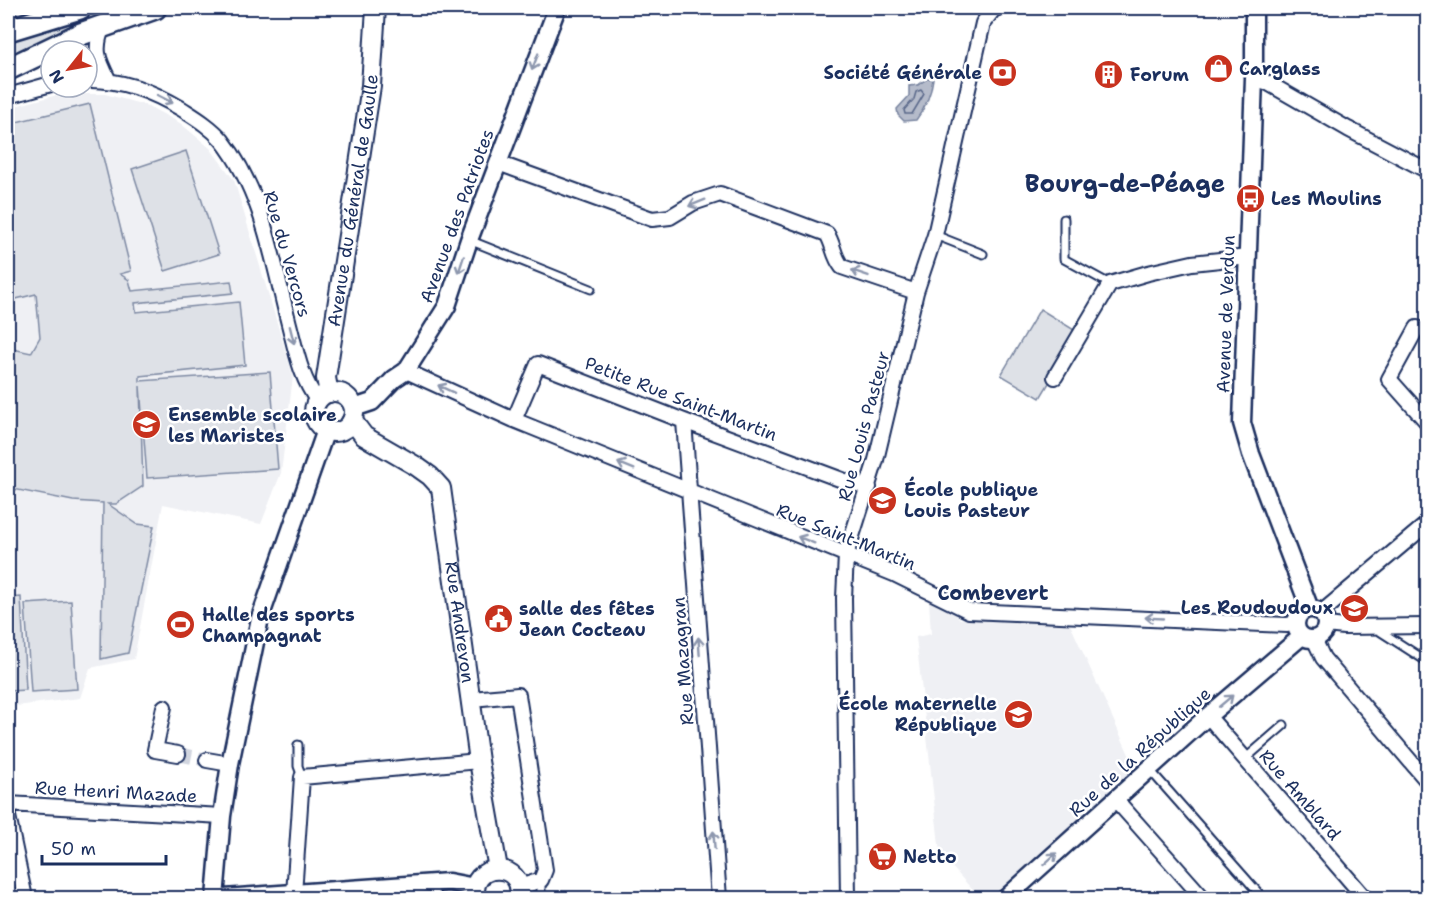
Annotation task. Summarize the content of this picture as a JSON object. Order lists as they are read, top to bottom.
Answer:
{
  "streets": {
    "main road": ["Avenue du Général de Gaulle", "Rue Andrevon"],
    "street": [
      "Avenue des Patriotes",
      "Rue du Vercors",
      "Avenue de Verdun",
      "Petite Rue Saint-Martin",
      "Rue Louis Pasteur",
      "Rue Saint-Martin",
      "Rue Mazagran",
      "Rue de la République",
      "Rue Henri Mazade",
      "Rue Amblard"
    ]
  },
  "crossings": [
    ["Avenue du Général de Gaulle", "Avenue des Patriotes"],
    ["Avenue du Général de Gaulle", "Rue du Vercors"],
    ["Avenue du Général de Gaulle", "Rue Andrevon"],
    ["Avenue des Patriotes", "Rue du Vercors"],
    ["Avenue des Patriotes", "Rue Saint-Martin"],
    ["Avenue des Patriotes", "Rue Andrevon"],
    ["Rue du Vercors", "Rue Andrevon"],
    ["Petite Rue Saint-Martin", "Rue Louis Pasteur"],
    ["Petite Rue Saint-Martin", "Rue Saint-Martin"],
    ["Petite Rue Saint-Martin", "Rue Mazagran"],
    ["Rue Louis Pasteur", "Rue Saint-Martin"],
    ["Rue Saint-Martin", "Rue Mazagran"],
    ["Rue Saint-Martin", "Rue de la République"],
    ["Rue de la République", "Rue Amblard"]
  ],
  "one_way": [
    "Avenue des Patriotes",
    "Rue du Vercors",
    "Rue Saint-Martin",
    "Rue Mazagran",
    "Rue de la République"
  ],
  "districts": ["Bourg-de-Péage", "Combevert"],
  "places": {
    "shop": ["Carglass"],
    "bank": ["Société Générale"],
    "building": ["Forum"],
    "bus stop": ["Les Moulins"],
    "school or university": [
      "Ensemble scolaire les Maristes",
      "École publique Louis Pasteur",
      "Les Roudoudoux",
      "École maternelle République"
    ],
    "public building": ["salle des fêtes Jean Cocteau"],
    "sports": ["Halle des sports Champagnat"],
    "supermarket": ["Netto"]
  },
  "scale_bar": "50 m",
  "north": "bottom left"
}
